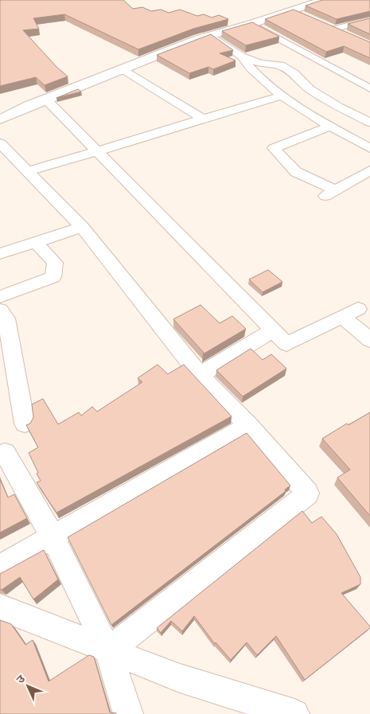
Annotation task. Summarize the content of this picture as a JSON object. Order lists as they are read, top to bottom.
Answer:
{
  "north": "top left"
}
